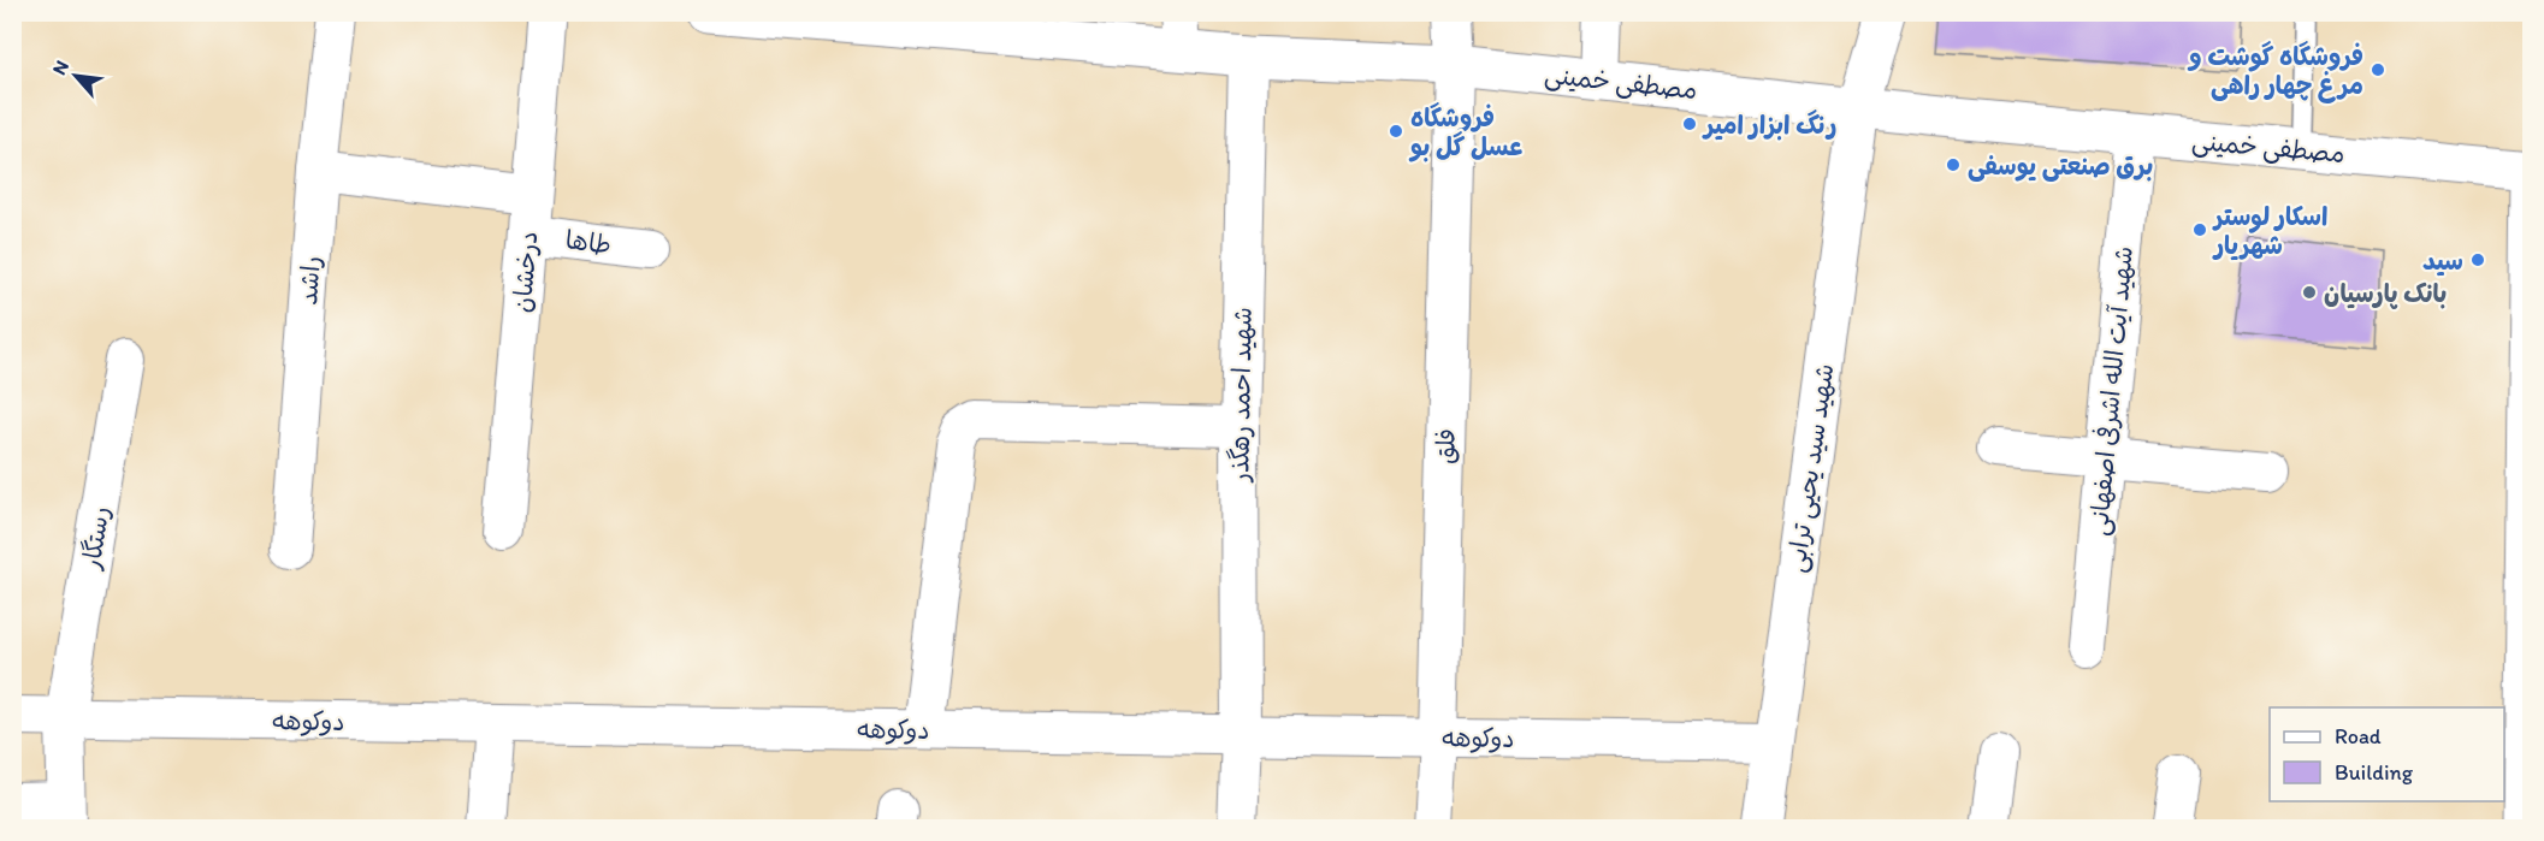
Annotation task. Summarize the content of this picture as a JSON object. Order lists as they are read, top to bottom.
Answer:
{
  "streets": {
    "main road": ["مصطفی خمینی", "شهید سید یحیی ترابی"],
    "street": [
      "طاها",
      "درخشان",
      "راشد",
      "شهید آیت الله اشرفی اصفهانی",
      "شهید احمد رهگذر",
      "فلق",
      "رستگار",
      "دوکوهه"
    ]
  },
  "crossings": [
    ["مصطفی خمینی", "شهید آیت الله اشرفی اصفهانی"],
    ["مصطفی خمینی", "شهید احمد رهگذر"],
    ["مصطفی خمینی", "فلق"],
    ["مصطفی خمینی", "شهید سید یحیی ترابی"],
    ["طاها", "درخشان"],
    ["شهید احمد رهگذر", "دوکوهه"],
    ["فلق", "دوکوهه"],
    ["شهید سید یحیی ترابی", "دوکوهه"],
    ["رستگار", "دوکوهه"]
  ],
  "places": [
    "فروشگاه گوشت و مرغ چهار راهی",
    "رنگ ابزار امیر",
    "فروشگاه عسل گل بو",
    "برق صنعتی یوسفی",
    "اسکار لوستر شهریار",
    "سید",
    "بانک پارسیان"
  ],
  "legend": ["Road", "Building"],
  "north": "top left"
}
